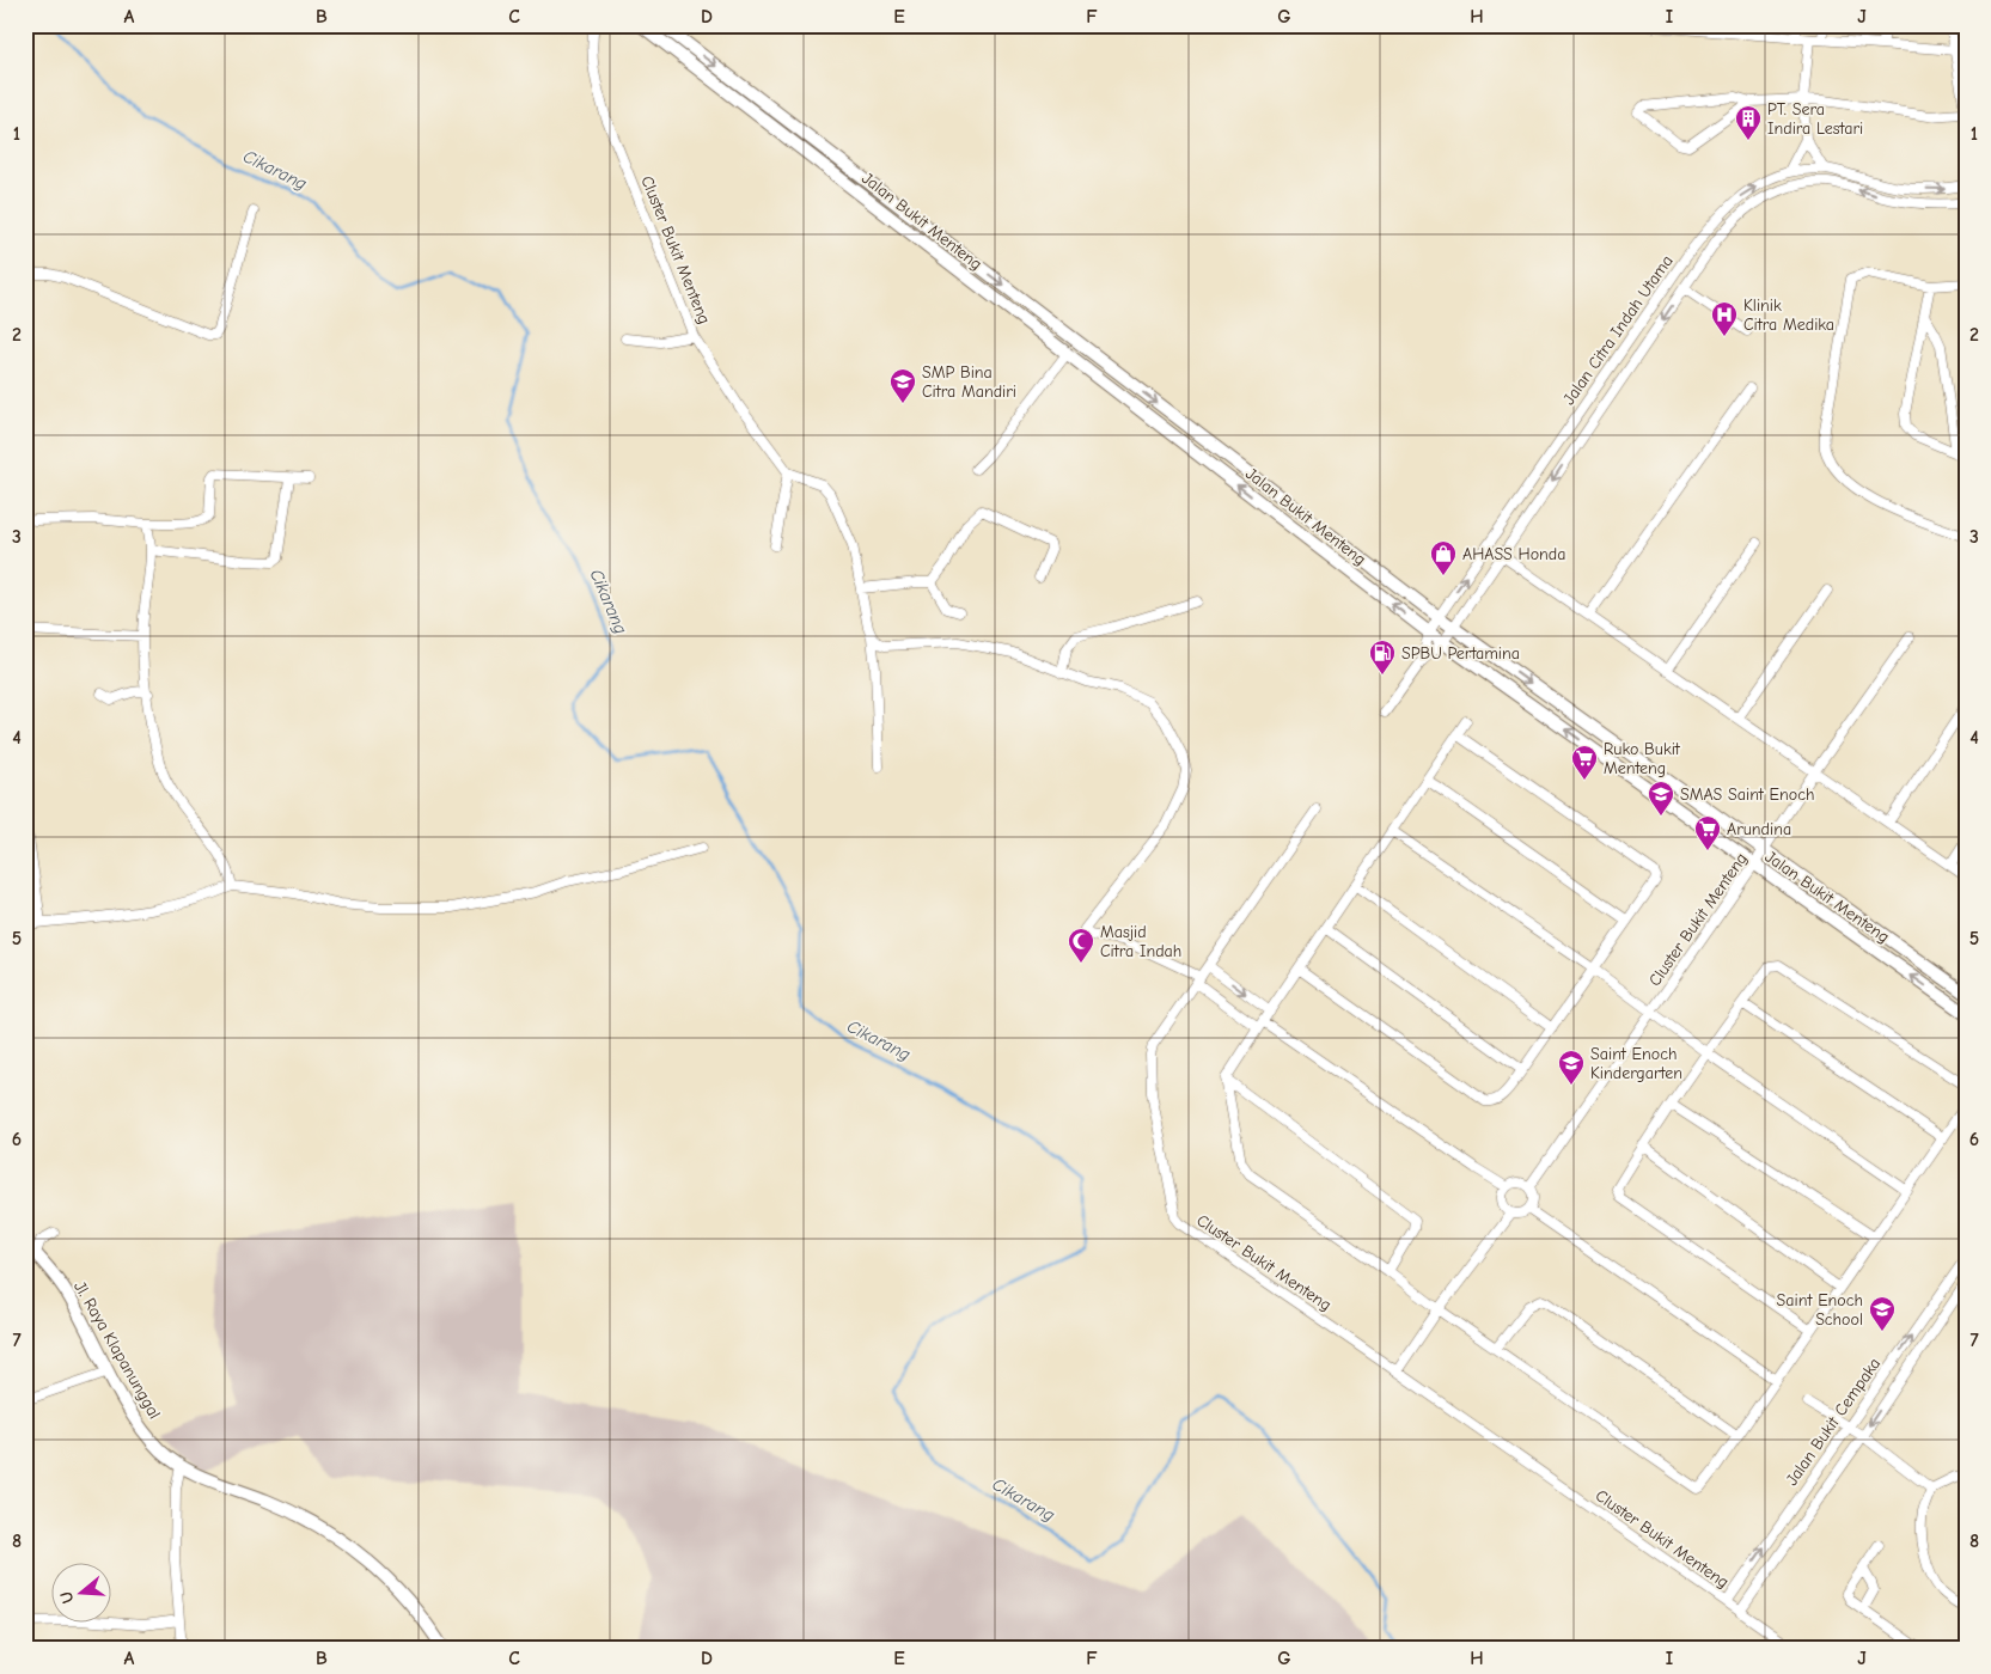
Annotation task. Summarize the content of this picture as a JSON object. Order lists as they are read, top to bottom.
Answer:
{
  "streets": {
    "street": [
      "Jalan Bukit Menteng",
      "Cluster Bukit Menteng",
      "Jalan Citra Indah Utama",
      "Jl. Raya Klapanunggal",
      "Jalan Bukit Cempaka"
    ]
  },
  "crossings": [
    ["Jalan Bukit Menteng", "Cluster Bukit Menteng"],
    ["Jalan Bukit Menteng", "Jalan Citra Indah Utama"],
    ["Cluster Bukit Menteng", "Jalan Bukit Cempaka"]
  ],
  "water": ["Cikarang"],
  "places": {
    "building": ["PT. Sera Indira Lestari"],
    "hospital": ["Klinik Citra Medika"],
    "school or university": [
      "SMP Bina Citra Mandiri",
      "SMAS Saint Enoch",
      "Saint Enoch Kindergarten",
      "Saint Enoch School"
    ],
    "shop": ["AHASS Honda"],
    "fuel station": ["SPBU Pertamina"],
    "supermarket": ["Ruko Bukit Menteng", "Arundina"],
    "mosque": ["Masjid Citra Indah"]
  },
  "north": "left",
  "grid": {
    "columns": [
      "A",
      "B",
      "C",
      "D",
      "E",
      "F",
      "G",
      "H",
      "I",
      "J"
    ],
    "rows": [
      "1",
      "2",
      "3",
      "4",
      "5",
      "6",
      "7",
      "8"
    ]
  }
}
